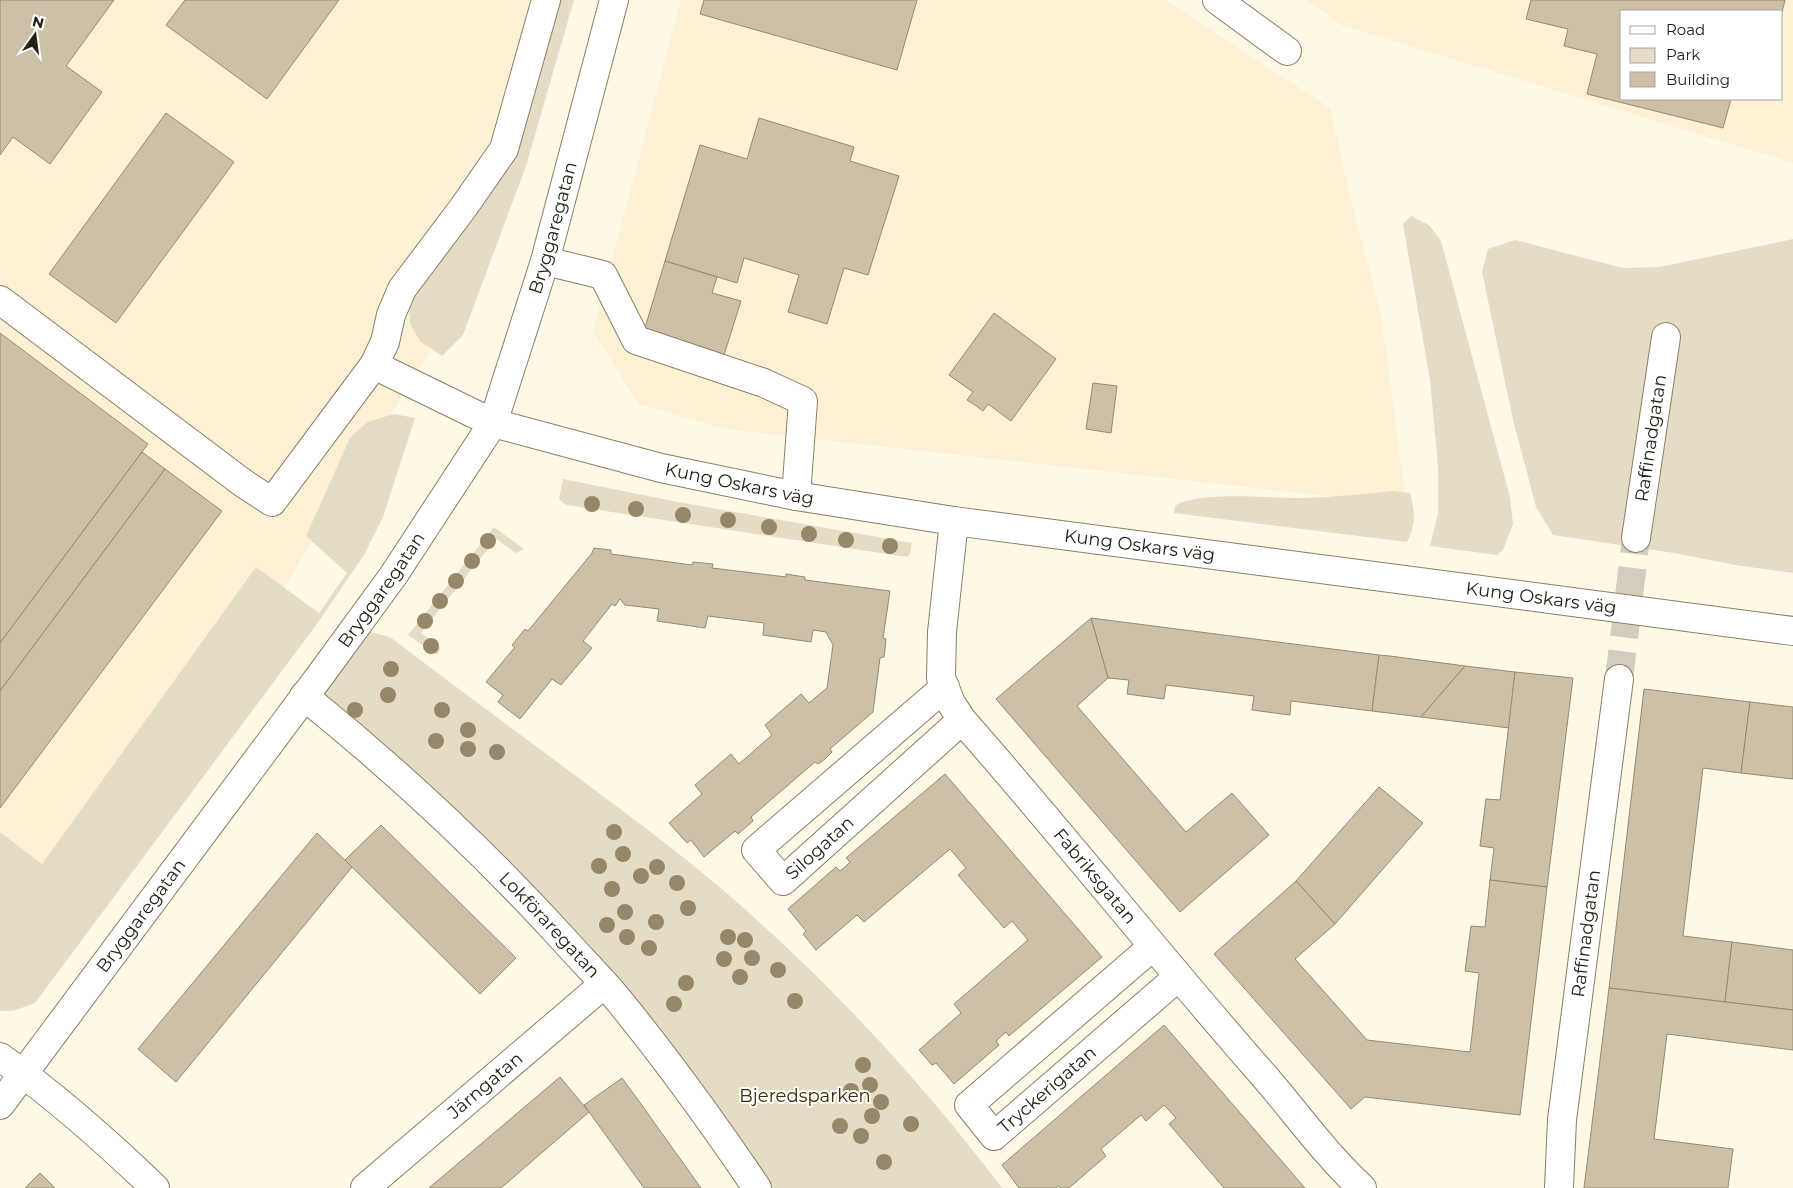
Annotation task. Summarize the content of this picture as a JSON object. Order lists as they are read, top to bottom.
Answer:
{
  "streets": {
    "street": [
      "Bryggaregatan",
      "Raffinadgatan",
      "Kung Oskars väg",
      "Silogatan",
      "Fabriksgatan",
      "Lokföraregatan",
      "Järngatan",
      "Tryckerigatan"
    ]
  },
  "crossings": [
    ["Bryggaregatan", "Kung Oskars väg"],
    ["Bryggaregatan", "Lokföraregatan"],
    ["Kung Oskars väg", "Fabriksgatan"],
    ["Silogatan", "Fabriksgatan"],
    ["Fabriksgatan", "Tryckerigatan"],
    ["Lokföraregatan", "Järngatan"]
  ],
  "parks": ["Bjeredsparken"],
  "legend": ["Road", "Park", "Building"],
  "north": "top"
}
